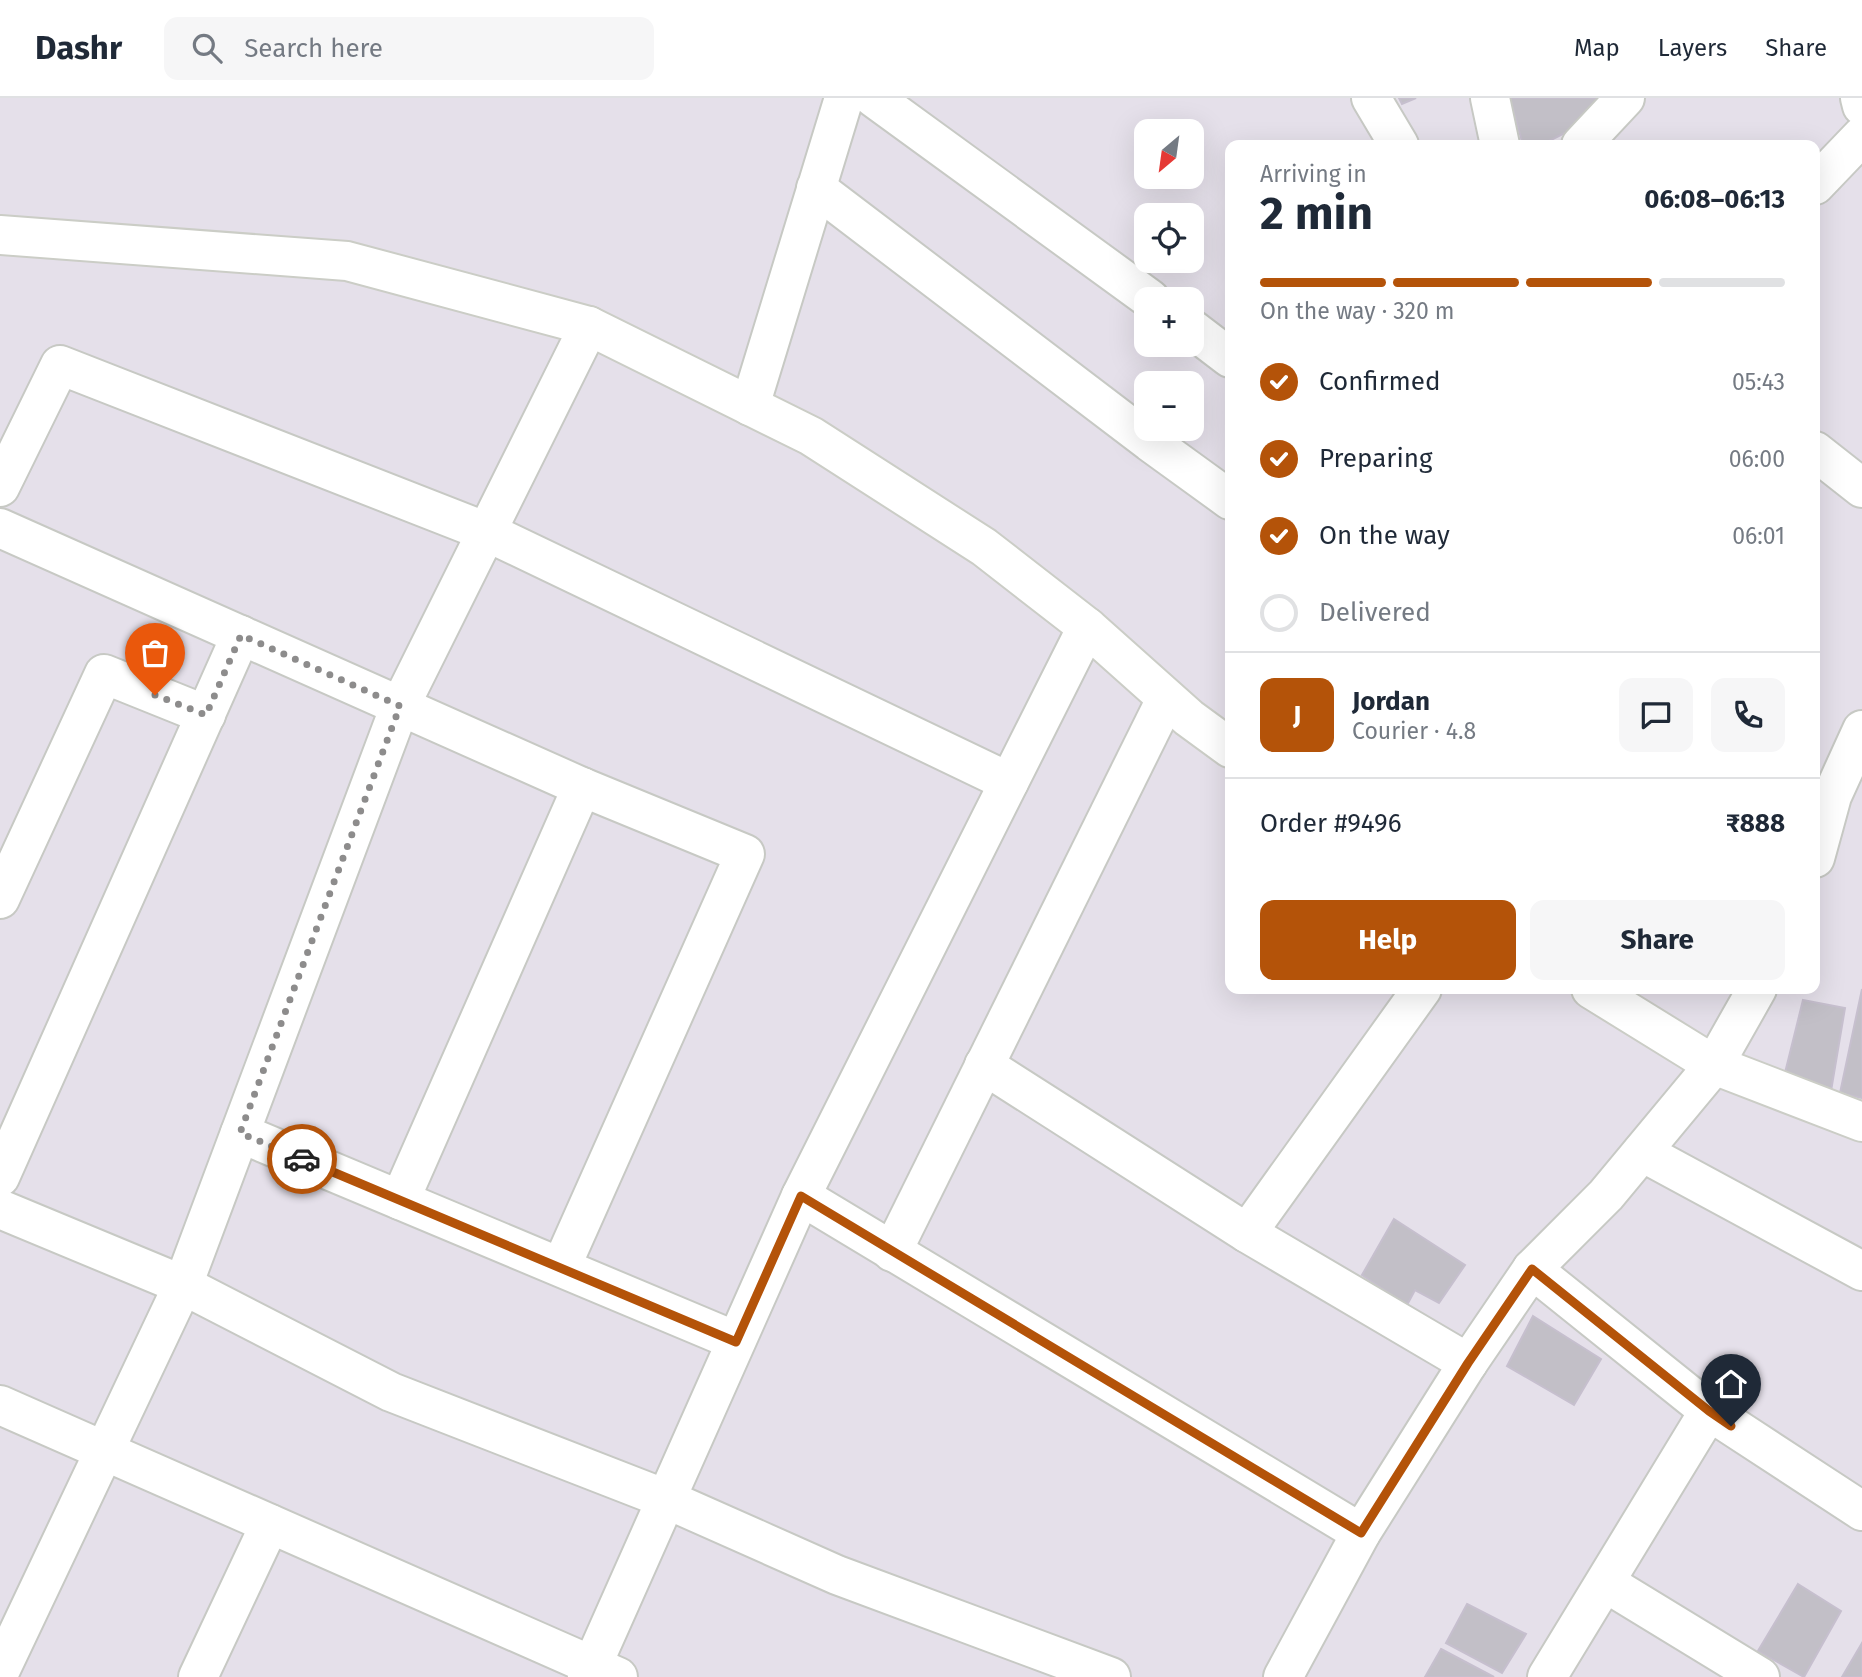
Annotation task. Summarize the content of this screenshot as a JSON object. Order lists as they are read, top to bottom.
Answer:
{
  "north": "bottom left",
  "page": {
    "header": "Dashr",
    "search": "Search here",
    "nav": ["Map", "Layers", "Share"],
    "map_buttons": ["+", "−"],
    "heading": ["2 min", "Arriving in", "06:08–06:13"],
    "panel": [
      "Jordan",
      "Courier · 4.8",
      "Order #9496",
      "₹888"
    ],
    "bar": "On the way · 320 m",
    "list": [
      ["Confirmed", "05:43"],
      ["Preparing", "06:00"],
      ["On the way", "06:01"],
      "Delivered"
    ],
    "round": "J",
    "buttons": ["Help", "Share"]
  }
}
